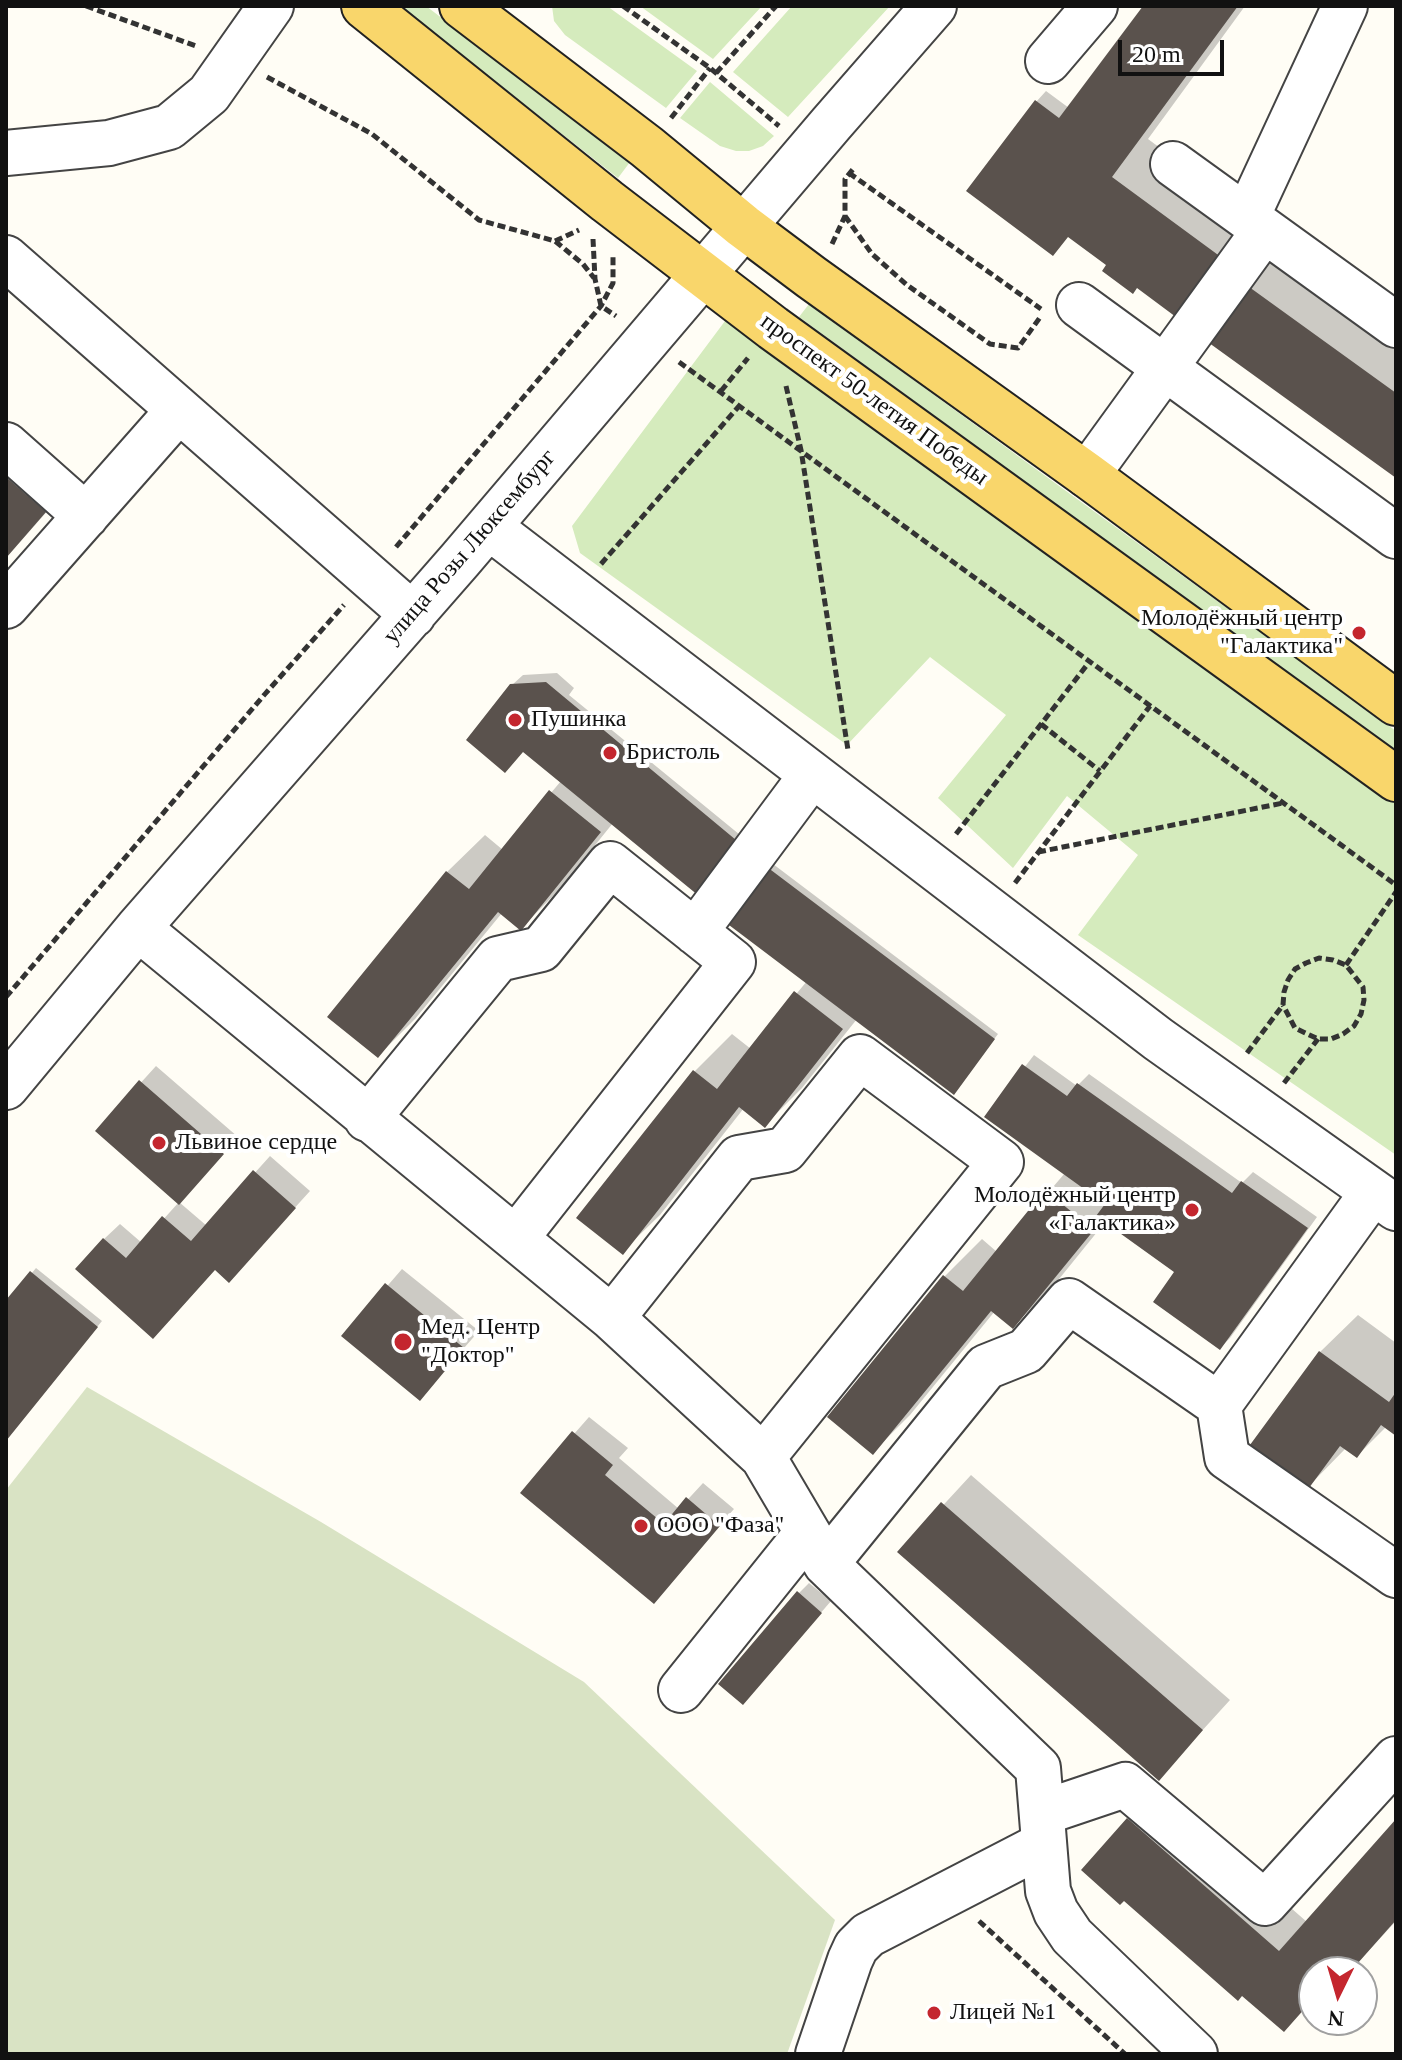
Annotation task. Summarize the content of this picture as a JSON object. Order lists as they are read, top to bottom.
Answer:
{
  "streets": {
    "main road": ["проспект 50-летия Победы"],
    "street": ["улица Розы Люксембург"]
  },
  "crossings": [
    ["проспект 50-летия Победы", "улица Розы Люксембург"]
  ],
  "places": [
    "Молодёжный центр \"Галактика\"",
    "Пушинка",
    "Бристоль",
    "Львиное сердце",
    "Молодёжный центр «Галактика»",
    "Мед. Центр \"Доктор\"",
    "ООО \"Фаза\"",
    "Лицей №1"
  ],
  "scale_bar": "20 m",
  "north": "bottom"
}
